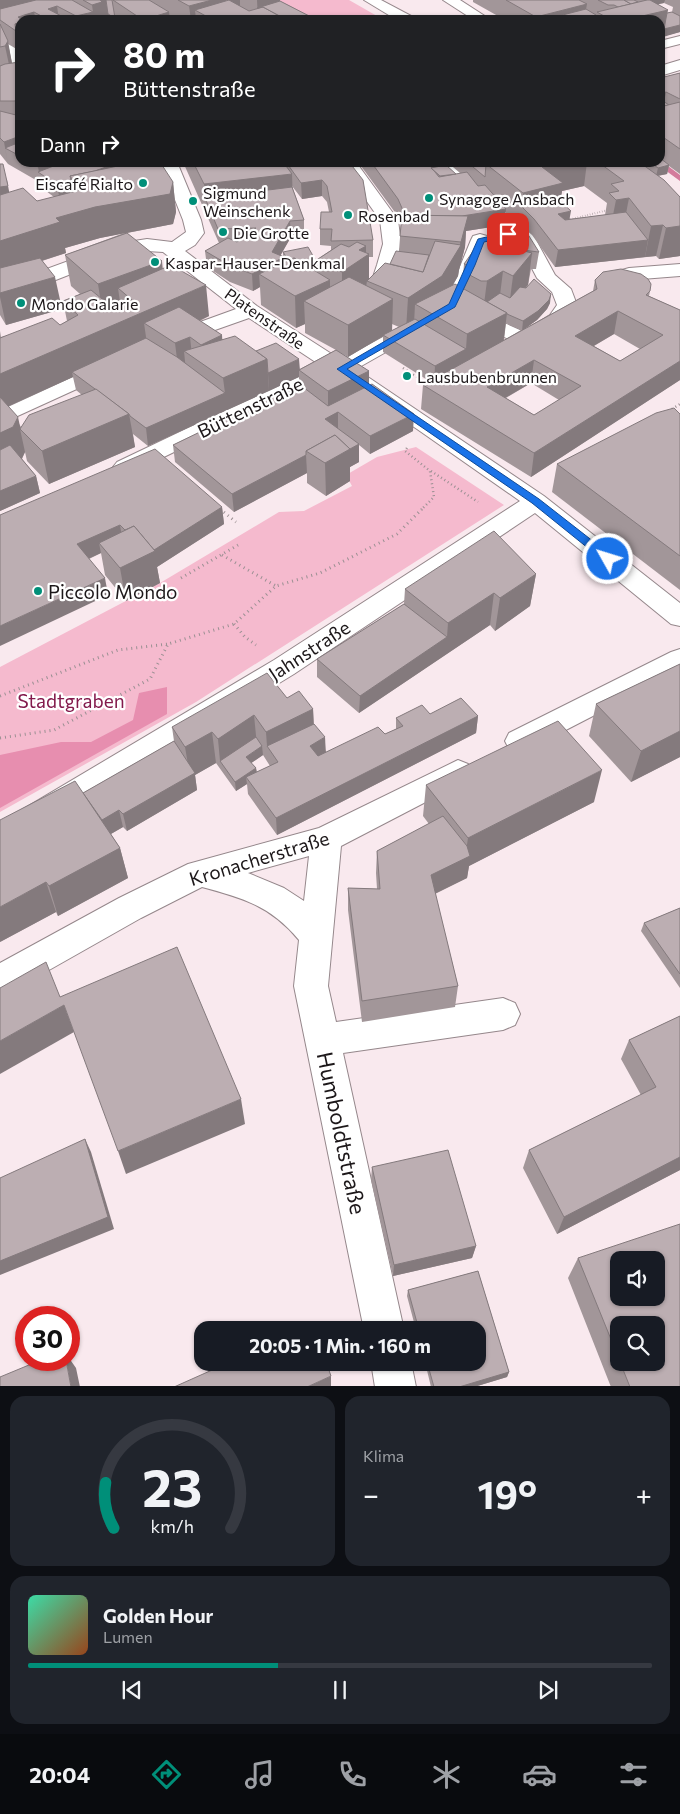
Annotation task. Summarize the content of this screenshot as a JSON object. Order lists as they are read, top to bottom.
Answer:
{
  "streets": {
    "street": [
      "Platenstraße",
      "Büttenstraße",
      "Jahnstraße",
      "Kronacherstraße",
      "Humboldtstraße"
    ]
  },
  "crossings": [
    ["Platenstraße", "Büttenstraße"],
    ["Platenstraße", "Jahnstraße"],
    ["Kronacherstraße", "Humboldtstraße"]
  ],
  "parks": ["Stadtgraben"],
  "places": [
    "Eiscafé Rialto",
    "Synagoge Ansbach",
    "Sigmund Weinschenk",
    "Rosenbad",
    "Die Grotte",
    "Kaspar-Hauser-Denkmal",
    "Mondo Galarie",
    "Lausbubenbrunnen",
    "Piccolo Mondo"
  ],
  "page": {
    "turn": ["80 m", "Büttenstraße"],
    "then": "Dann",
    "limit": "30",
    "trip": "20:05 · 1 Min. · 160 m",
    "tile": "Klima",
    "heat": ["−", "19°", "+"],
    "song": ["Golden Hour", "Lumen"],
    "tabs": "20:04",
    "gauge": ["23", "km/h"]
  }
}
